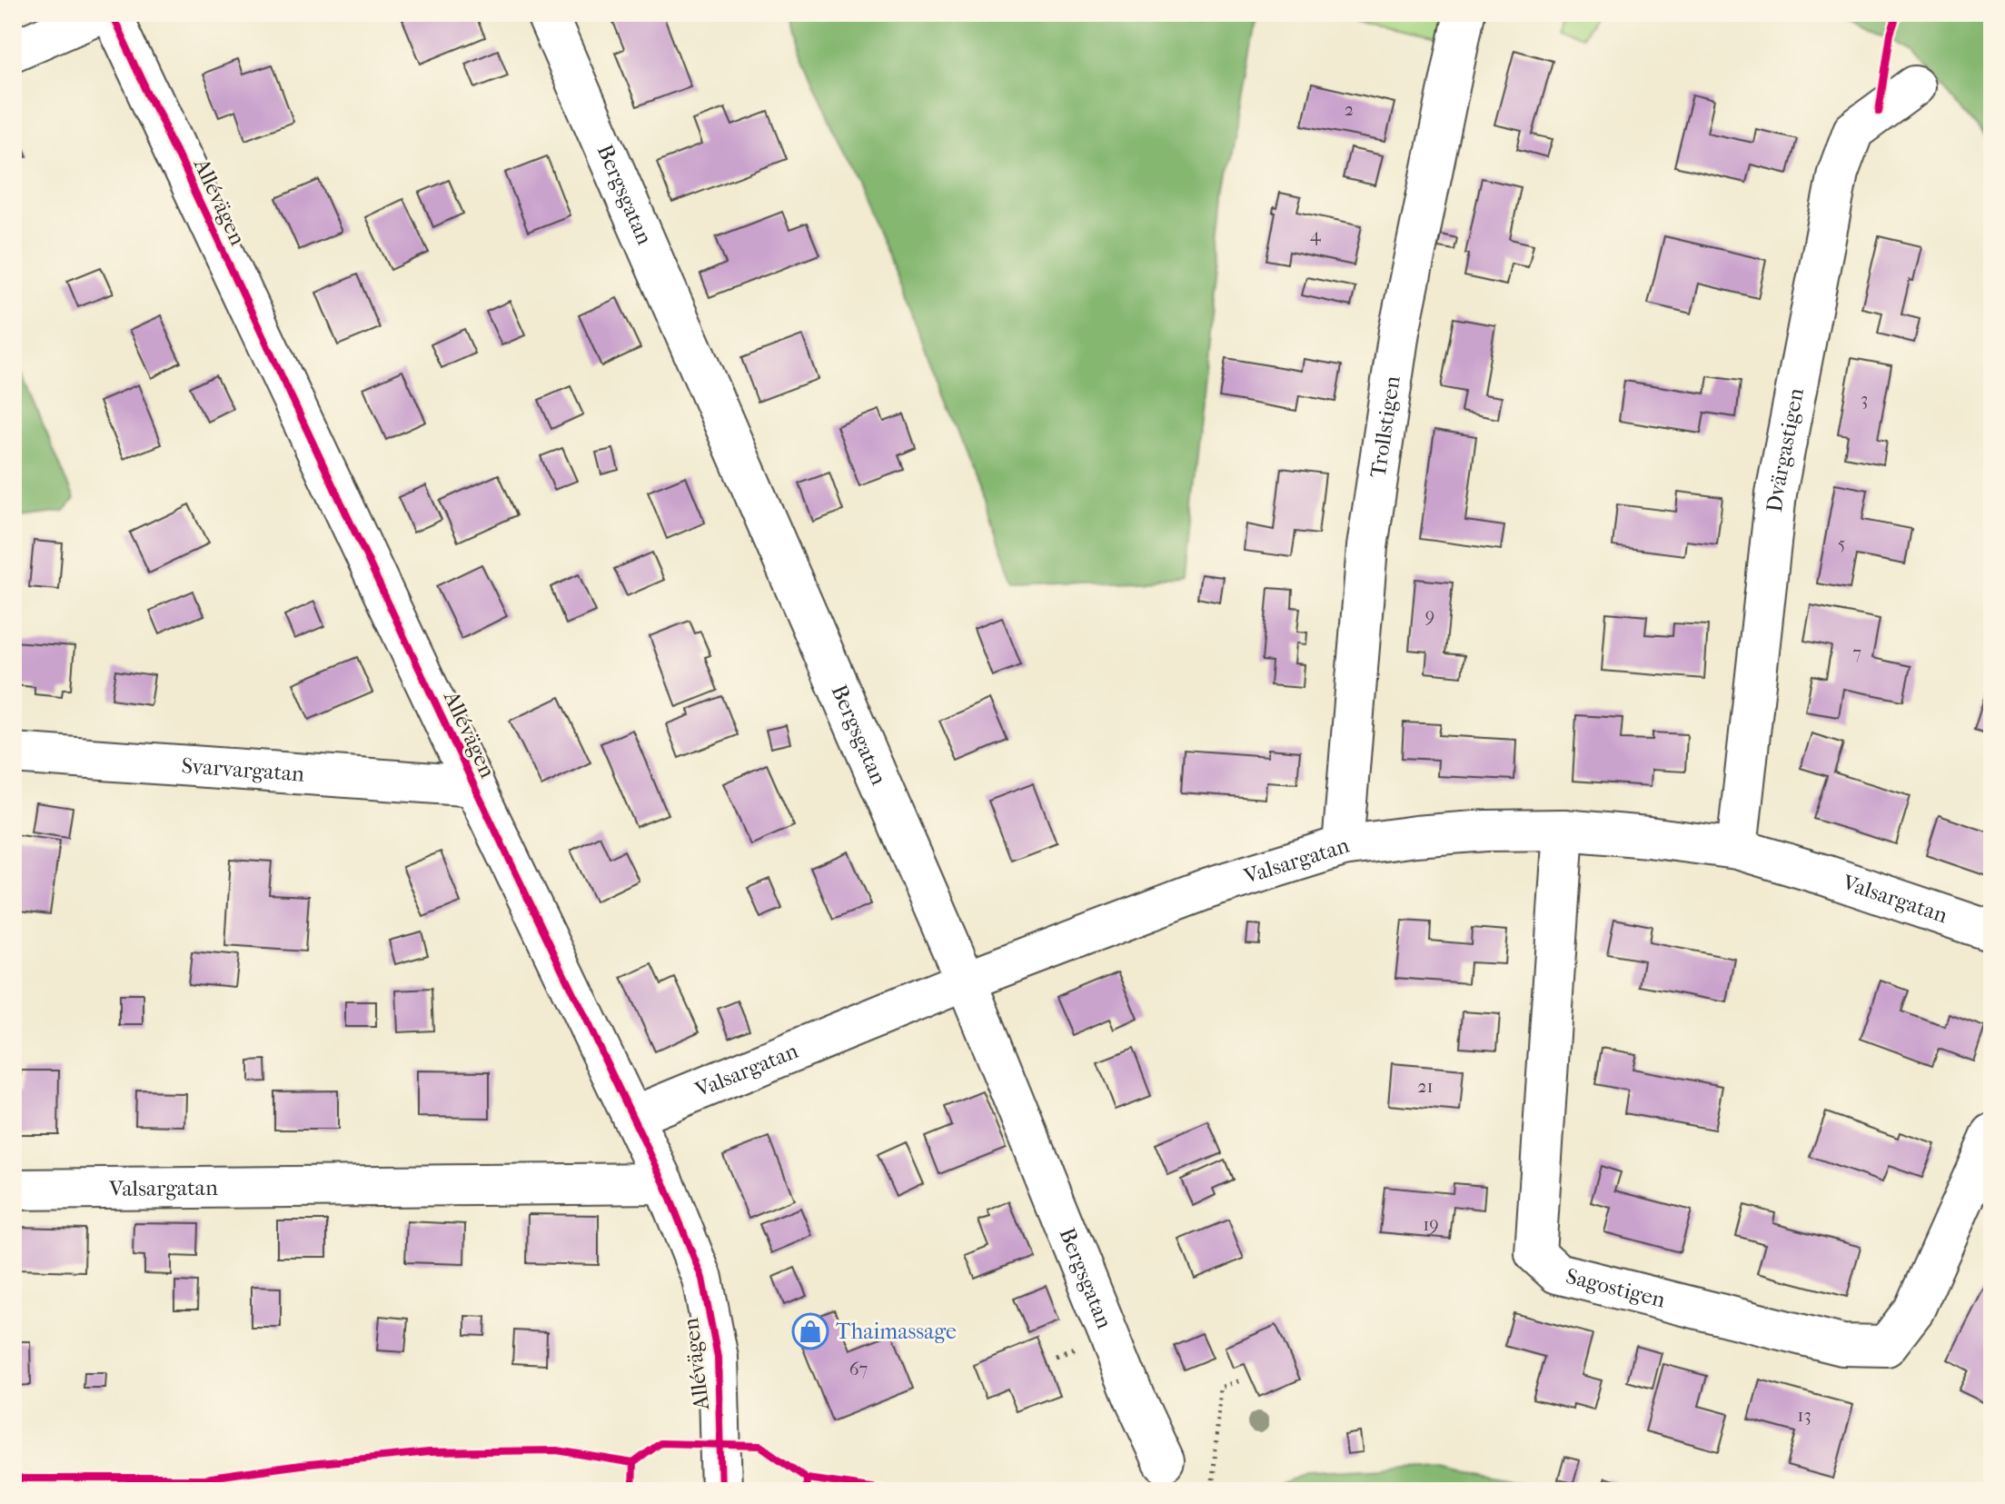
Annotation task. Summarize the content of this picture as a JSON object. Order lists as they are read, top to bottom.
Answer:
{
  "streets": {
    "street": [
      "Bergsgatan",
      "Allévägen",
      "Trollstigen",
      "Dvärgastigen",
      "Svarvargatan",
      "Valsargatan",
      "Sagostigen"
    ]
  },
  "crossings": [
    ["Bergsgatan", "Valsargatan"],
    ["Allévägen", "Svarvargatan"],
    ["Allévägen", "Valsargatan"],
    ["Trollstigen", "Valsargatan"],
    ["Dvärgastigen", "Valsargatan"],
    ["Valsargatan", "Sagostigen"]
  ],
  "places": {
    "shop": ["Thaimassage"]
  },
  "house_numbers": [
    "2",
    "4",
    "3",
    "5",
    "9",
    "7",
    "21",
    "19",
    "67",
    "13"
  ]
}
